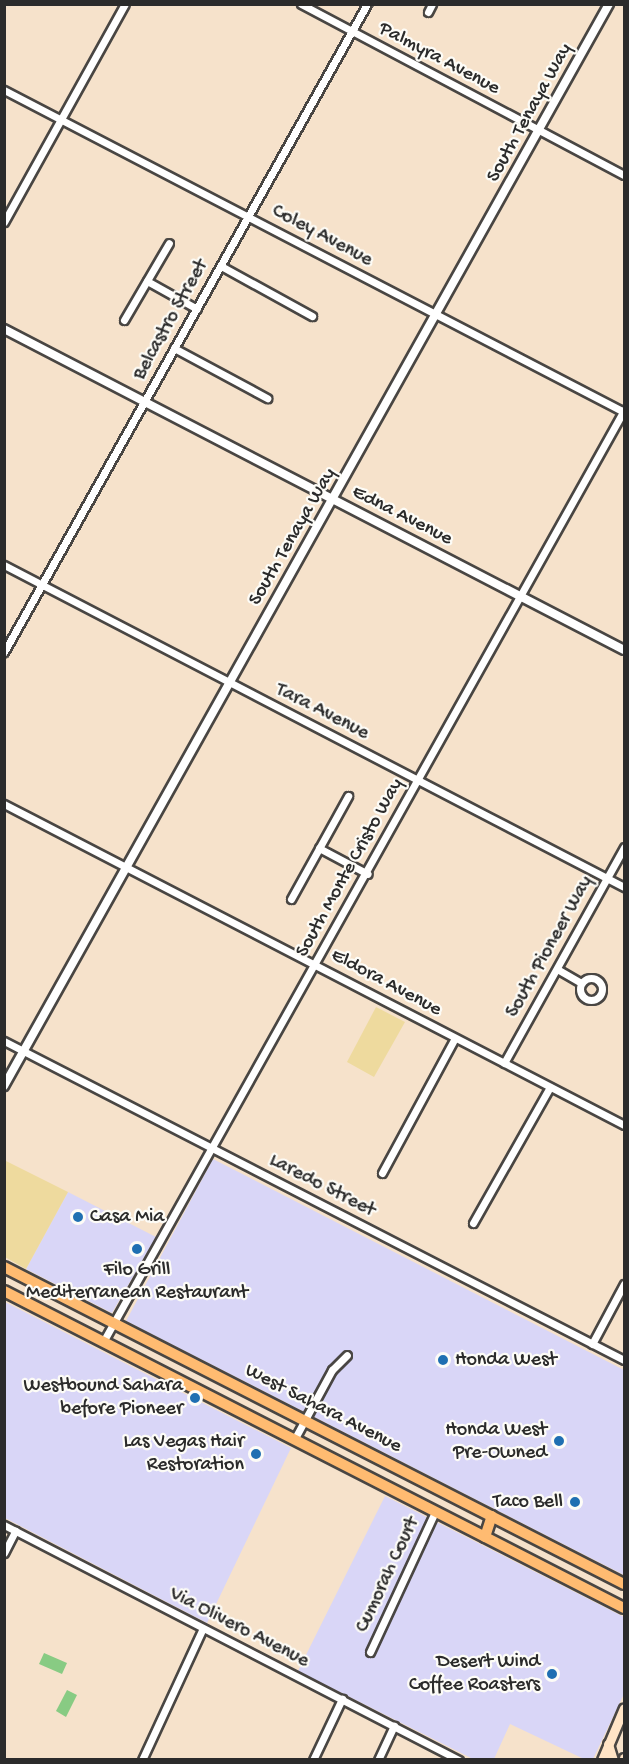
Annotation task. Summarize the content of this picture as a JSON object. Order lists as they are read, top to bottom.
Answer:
{
  "streets": {
    "main road": ["West Sahara Avenue"],
    "street": [
      "Palmyra Avenue",
      "South Tenaya Way",
      "Coley Avenue",
      "Belcastro Street",
      "Edna Avenue",
      "Tara Avenue",
      "South Monte Cristo Way",
      "South Pioneer Way",
      "Eldora Avenue",
      "Laredo Street",
      "Cumorah Court",
      "Via Olivero Avenue"
    ]
  },
  "crossings": [
    ["Palmyra Avenue", "South Tenaya Way"],
    ["Palmyra Avenue", "Belcastro Street"],
    ["South Tenaya Way", "Coley Avenue"],
    ["South Tenaya Way", "Edna Avenue"],
    ["South Tenaya Way", "Tara Avenue"],
    ["South Tenaya Way", "Eldora Avenue"],
    ["South Tenaya Way", "Laredo Street"],
    ["Coley Avenue", "Belcastro Street"],
    ["Coley Avenue", "South Monte Cristo Way"],
    ["Belcastro Street", "Edna Avenue"],
    ["Belcastro Street", "Tara Avenue"],
    ["Edna Avenue", "South Monte Cristo Way"],
    ["Tara Avenue", "South Monte Cristo Way"],
    ["Tara Avenue", "South Pioneer Way"],
    ["South Monte Cristo Way", "Eldora Avenue"],
    ["South Monte Cristo Way", "Laredo Street"],
    ["South Monte Cristo Way", "West Sahara Avenue"],
    ["South Pioneer Way", "Eldora Avenue"],
    ["West Sahara Avenue", "Cumorah Court"]
  ],
  "places": [
    "Casa Mia",
    "Filo Grill Mediterranean Restaurant",
    "Honda West",
    "Westbound Sahara before Pioneer",
    "Honda West Pre-Owned",
    "Las Vegas Hair Restoration",
    "Taco Bell",
    "Desert Wind Coffee Roasters"
  ]
}
